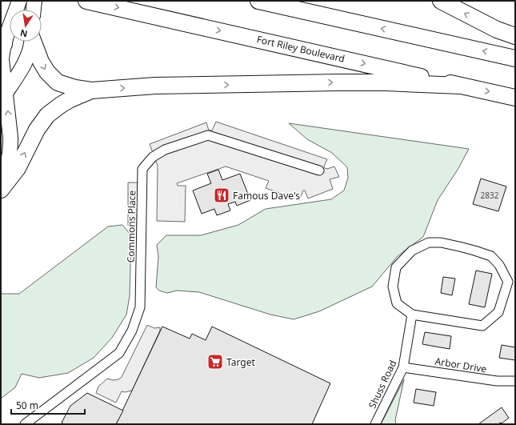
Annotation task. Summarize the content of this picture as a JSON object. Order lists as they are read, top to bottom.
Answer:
{
  "streets": {
    "highway": ["Fort Riley Boulevard"],
    "street": ["Commons Place", "Arbor Drive", "Shuss Road"]
  },
  "crossings": [
    ["Arbor Drive", "Shuss Road"]
  ],
  "places": {
    "restaurant": ["Famous Dave's"],
    "supermarket": ["Target"]
  },
  "house_numbers": ["2832"],
  "scale_bar": "50 m",
  "north": "bottom"
}
